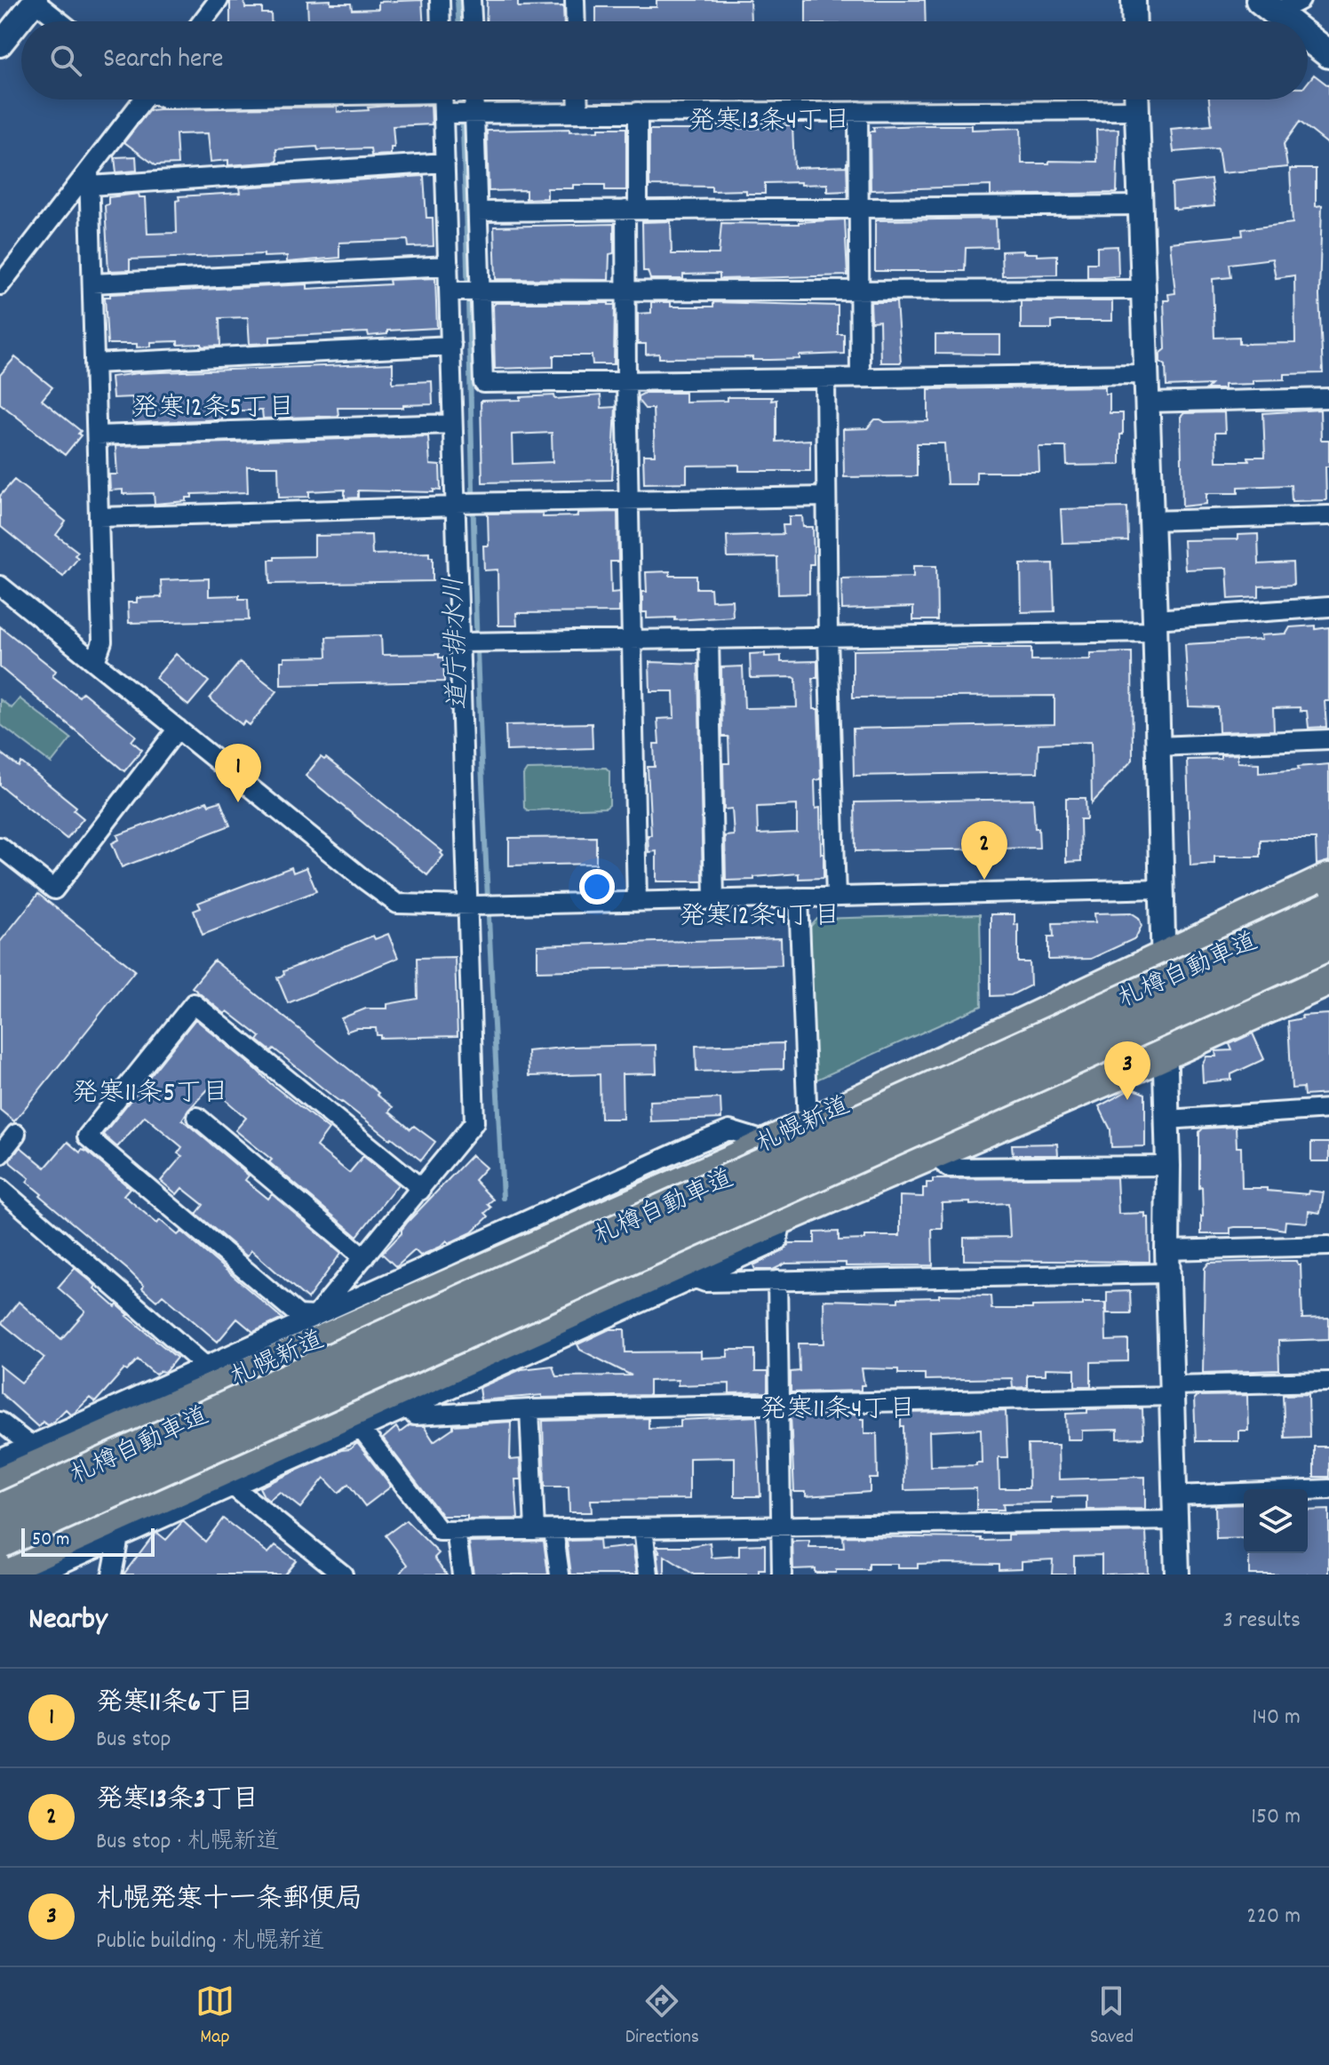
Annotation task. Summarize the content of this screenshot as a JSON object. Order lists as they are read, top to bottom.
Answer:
{
  "streets": {
    "highway": ["札樽自動車道", "札幌新道"]
  },
  "districts": [
    "発寒13条4丁目",
    "発寒12条5丁目",
    "発寒12条4丁目",
    "発寒11条5丁目",
    "発寒11条4丁目"
  ],
  "water": ["道庁排水川"],
  "scale_bar": "50 m",
  "page": {
    "search": "Search here",
    "pins": ["1", "2", "3"],
    "scale": "50 m",
    "heading": ["Nearby", "3 results"],
    "list": [
      {
        "mark": "1",
        "name": "発寒11条6丁目",
        "note": "Bus stop",
        "value": "140 m"
      },
      {
        "mark": "2",
        "name": "発寒13条3丁目",
        "note": "Bus stop · 札幌新道",
        "value": "150 m"
      },
      {
        "mark": "3",
        "name": "札幌発寒十一条郵便局",
        "note": "Public building · 札幌新道",
        "value": "220 m"
      }
    ],
    "nav": ["Map", "Directions", "Saved"]
  }
}
